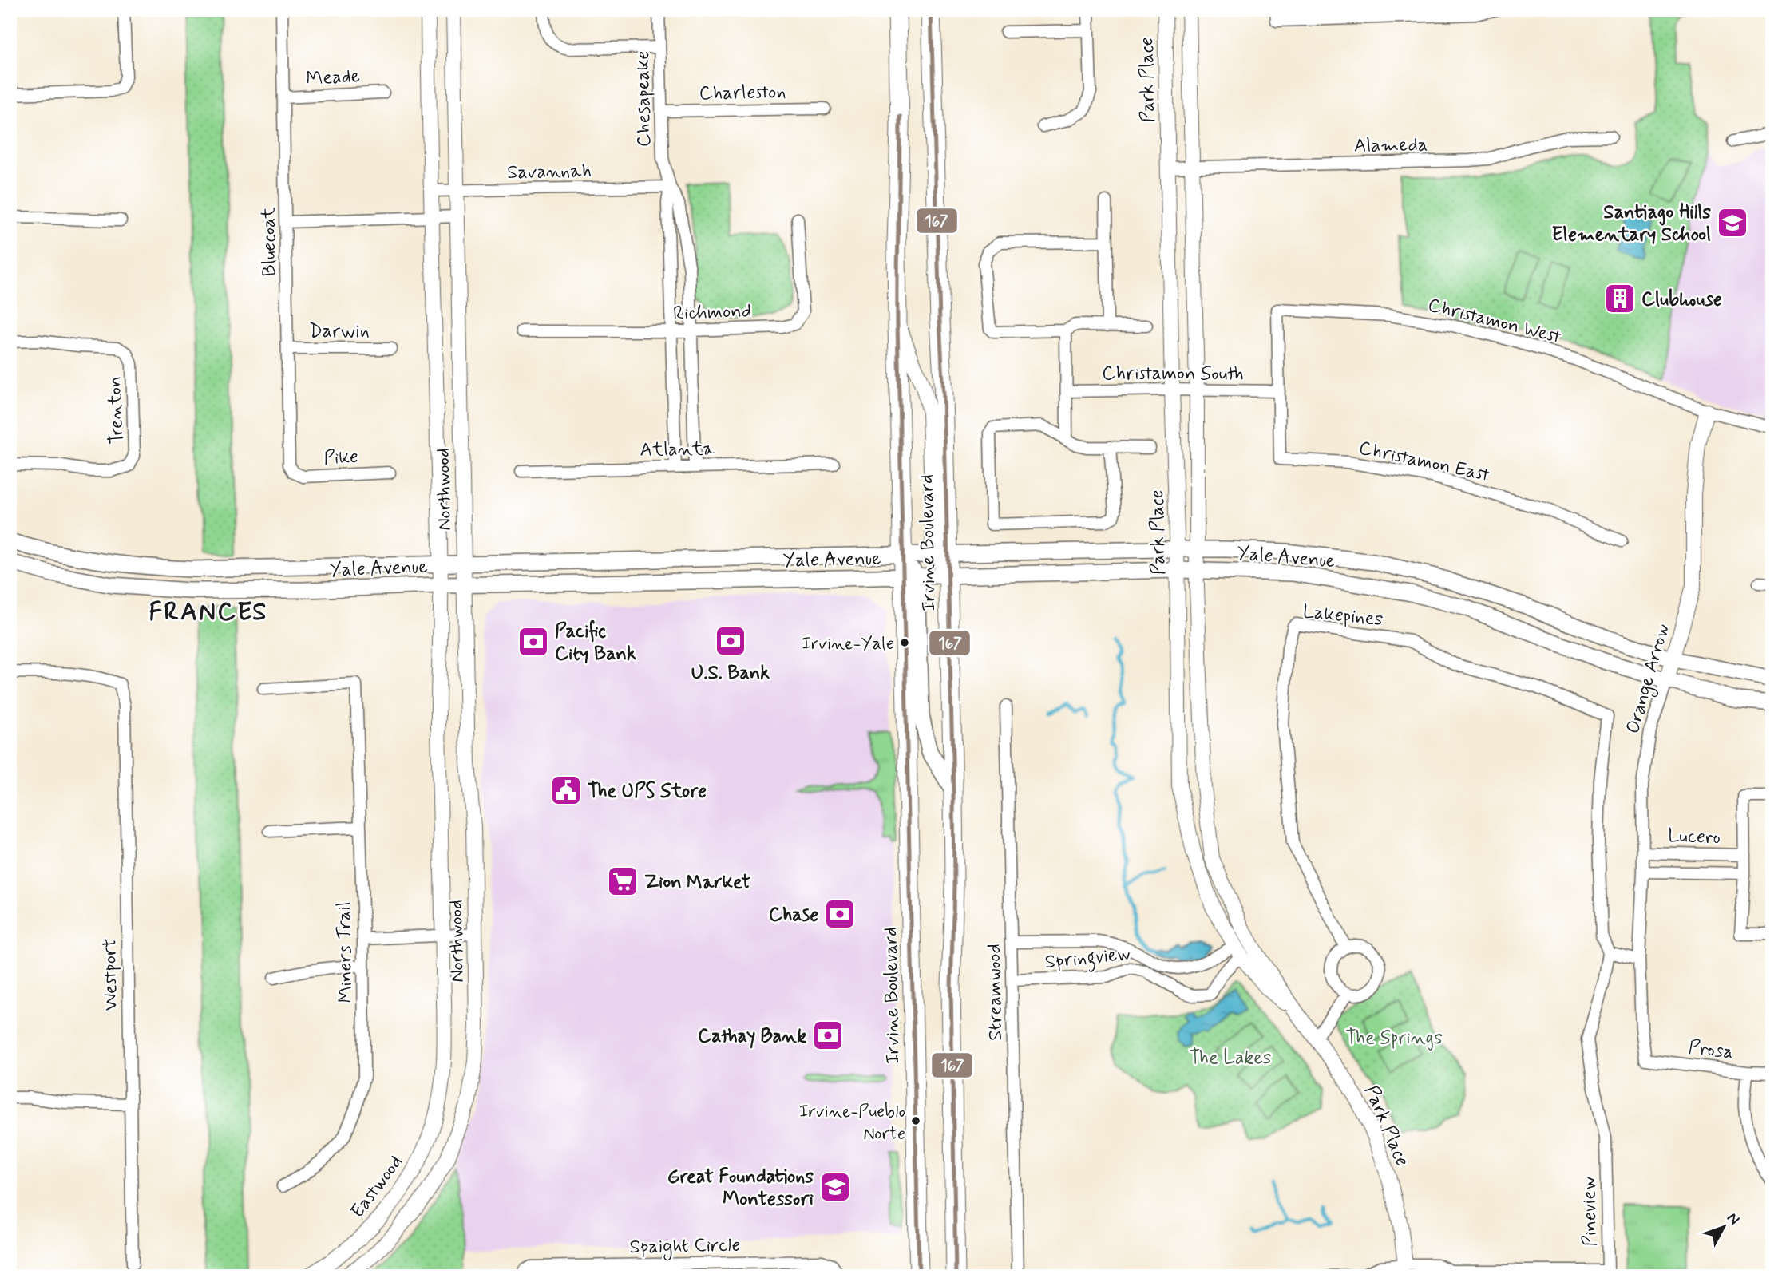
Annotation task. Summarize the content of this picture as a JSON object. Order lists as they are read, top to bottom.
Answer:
{
  "streets": {
    "main road": ["Irvine Boulevard", "Yale Avenue"],
    "street": [
      "Meade",
      "Park Place",
      "Charleston",
      "Chesapeake",
      "Alameda",
      "Savannah",
      "Bluecoat",
      "Richmond",
      "Christamon West",
      "Darwin",
      "Christamon South",
      "Trenton",
      "Atlanta",
      "Pike",
      "Christamon East",
      "Northwood",
      "Lakepines",
      "Orange Arrow",
      "Lucero",
      "Miners Trail",
      "Springview",
      "Westport",
      "Streamwood",
      "Prosa",
      "Eastwood",
      "Pineview",
      "Spaight Circle"
    ]
  },
  "crossings": [
    ["Meade", "Bluecoat"],
    ["Park Place", "Alameda"],
    ["Park Place", "Christamon South"],
    ["Park Place", "Yale Avenue"],
    ["Park Place", "Springview"],
    ["Park Place", "Pineview"],
    ["Charleston", "Chesapeake"],
    ["Chesapeake", "Savannah"],
    ["Chesapeake", "Richmond"],
    ["Chesapeake", "Atlanta"],
    ["Savannah", "Northwood"],
    ["Bluecoat", "Darwin"],
    ["Bluecoat", "Pike"],
    ["Christamon West", "Christamon South"],
    ["Christamon West", "Christamon East"],
    ["Christamon West", "Orange Arrow"],
    ["Christamon South", "Christamon East"],
    ["Northwood", "Yale Avenue"],
    ["Northwood", "Eastwood"],
    ["Irvine Boulevard", "Yale Avenue"],
    ["Yale Avenue", "Orange Arrow"],
    ["Lakepines", "Pineview"],
    ["Orange Arrow", "Lucero"],
    ["Orange Arrow", "Prosa"],
    ["Springview", "Streamwood"]
  ],
  "districts": ["FRANCES"],
  "parks": ["The Springs", "The Lakes"],
  "places": {
    "school or university": ["Santiago Hills Elementary School", "Great Foundations Montessori"],
    "building": ["Clubhouse"],
    "bank": [
      "U.S. Bank",
      "Pacific City Bank",
      "Chase",
      "Cathay Bank"
    ],
    "other": ["Irvine-Yale", "Irvine-Pueblo Norte"],
    "public building": ["The UPS Store"],
    "supermarket": ["Zion Market"]
  },
  "lines": ["transit line 167"],
  "north": "top right"
}
